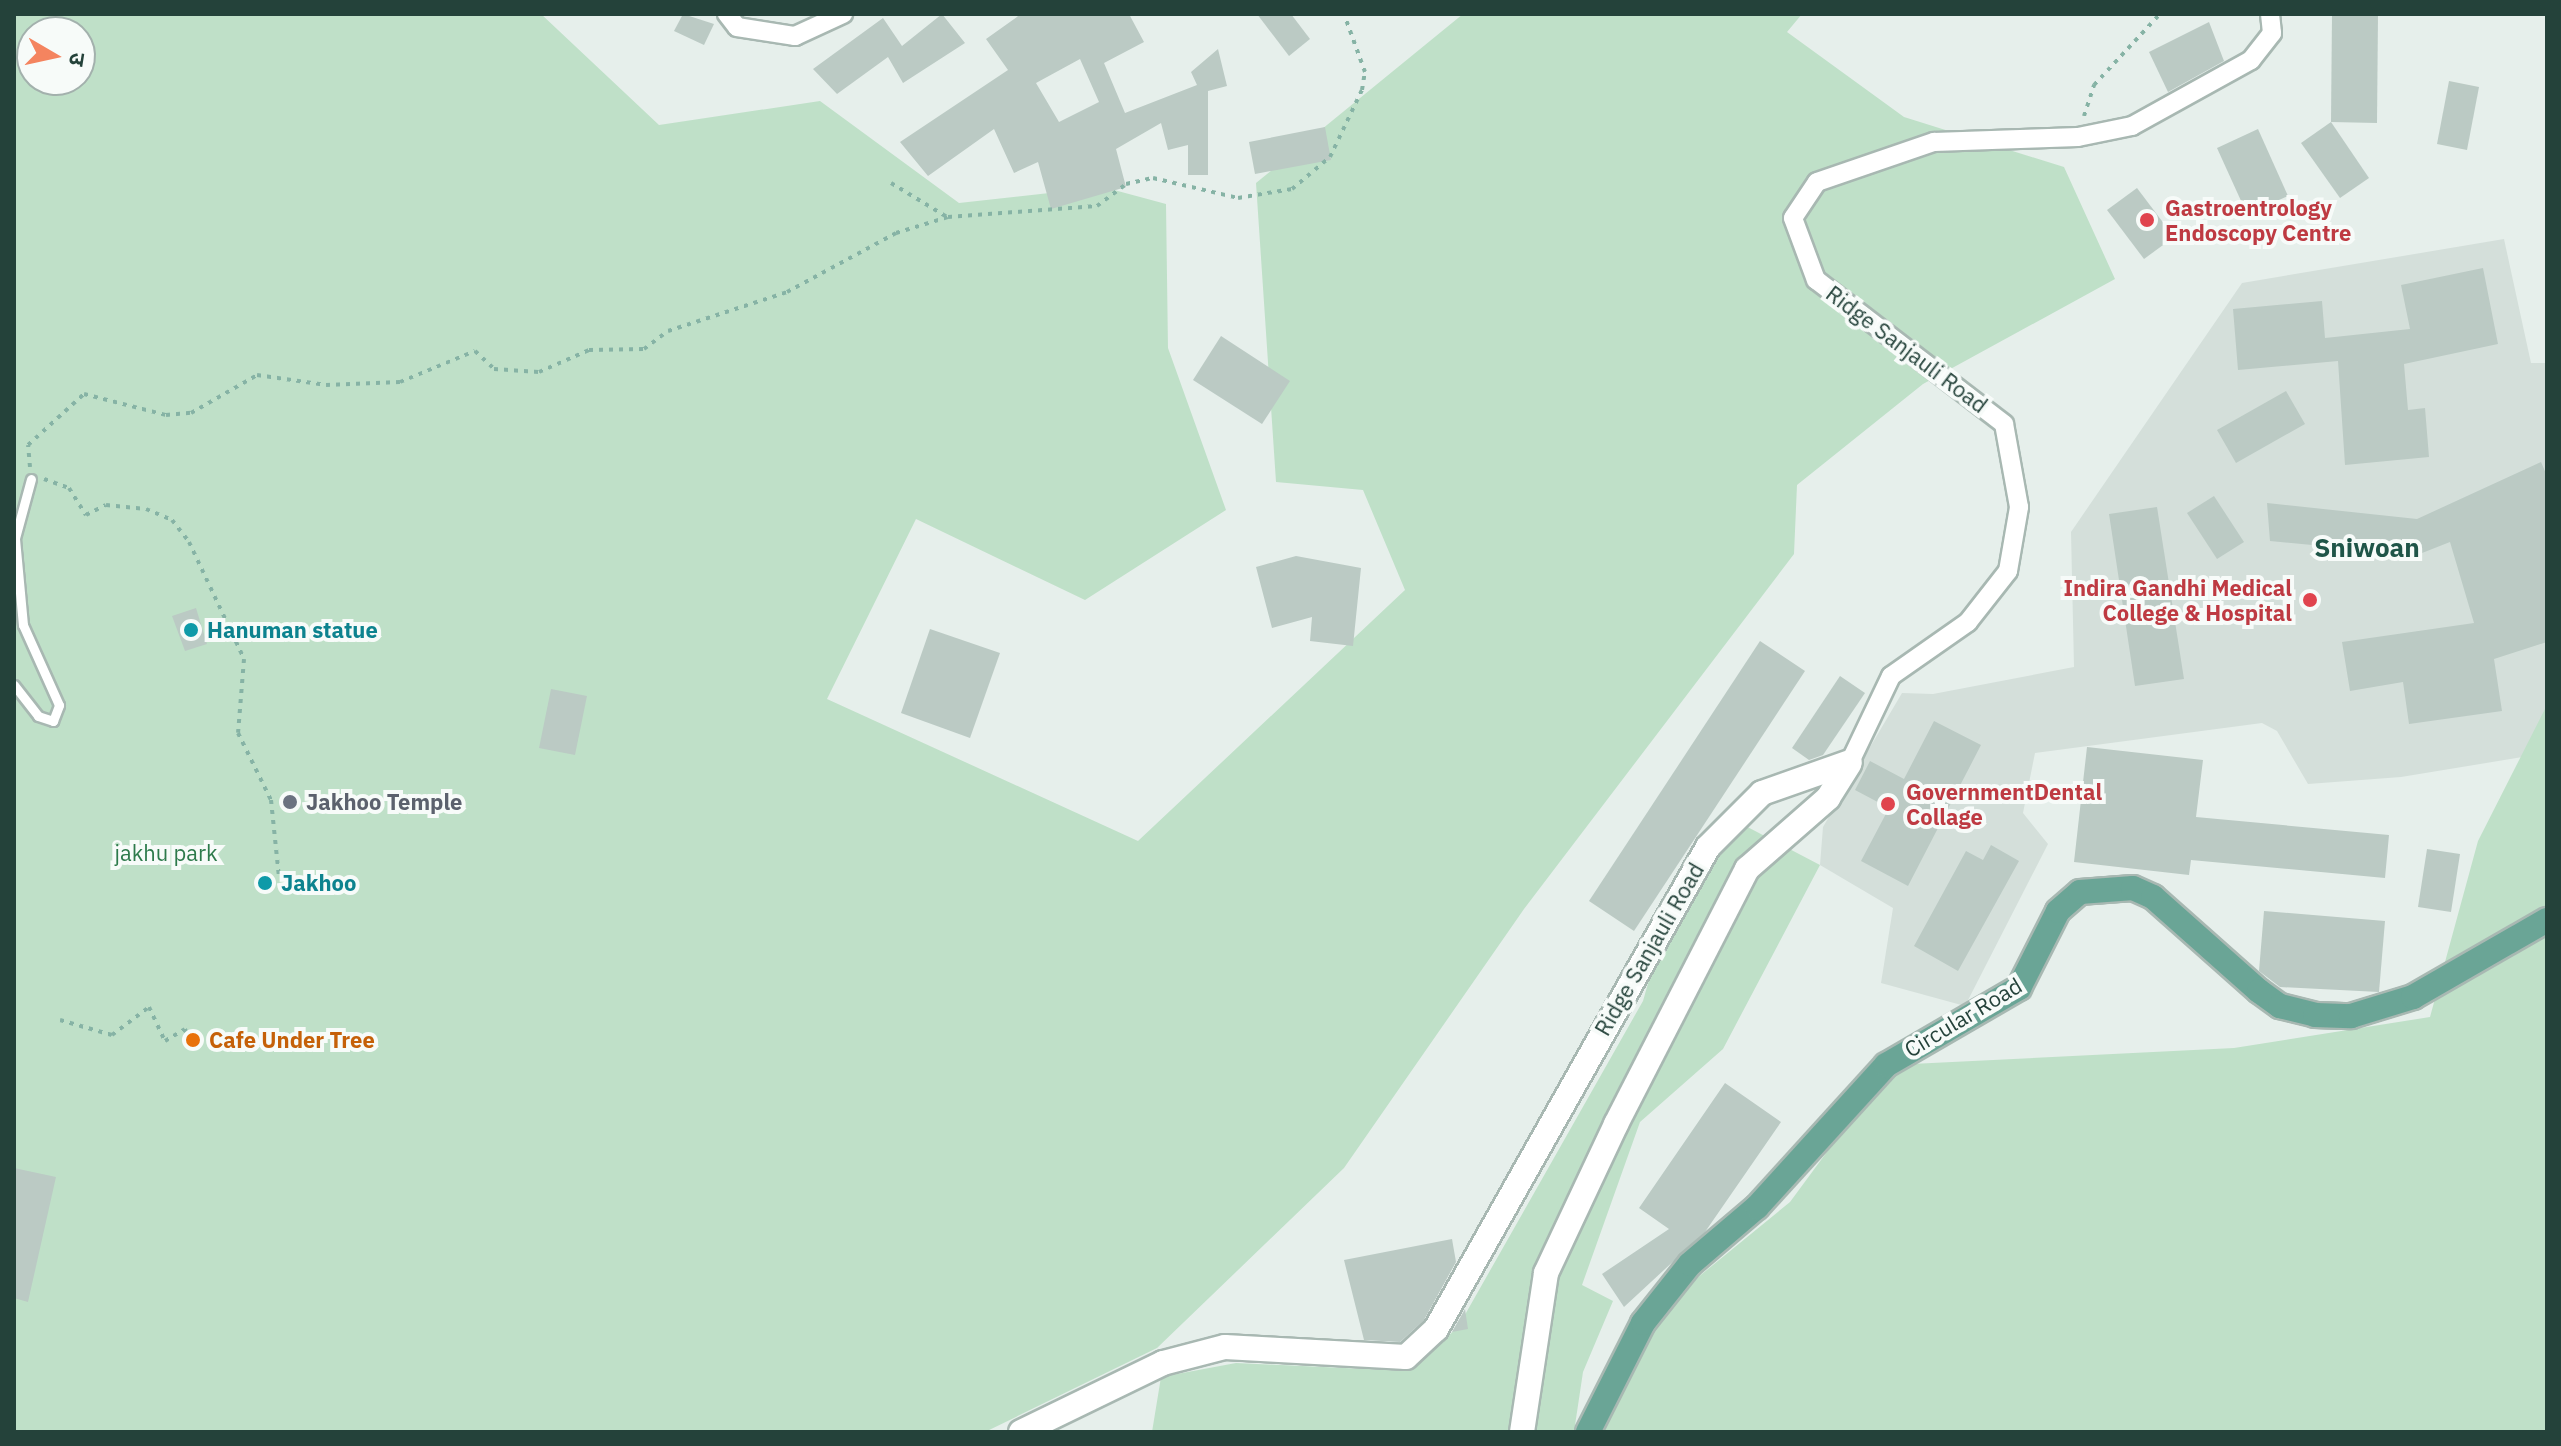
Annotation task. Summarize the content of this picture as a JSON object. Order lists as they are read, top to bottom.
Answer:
{
  "streets": {
    "main road": ["Circular Road"],
    "street": ["Ridge Sanjauli Road"]
  },
  "districts": ["Sniwoan"],
  "parks": ["jakhu park"],
  "places": [
    "Gastroentrology Endoscopy Centre",
    "Indira Gandhi Medical College & Hospital",
    "Hanuman statue",
    "Jakhoo Temple",
    "GovernmentDental Collage",
    "Jakhoo",
    "Cafe Under Tree"
  ],
  "north": "right"
}
